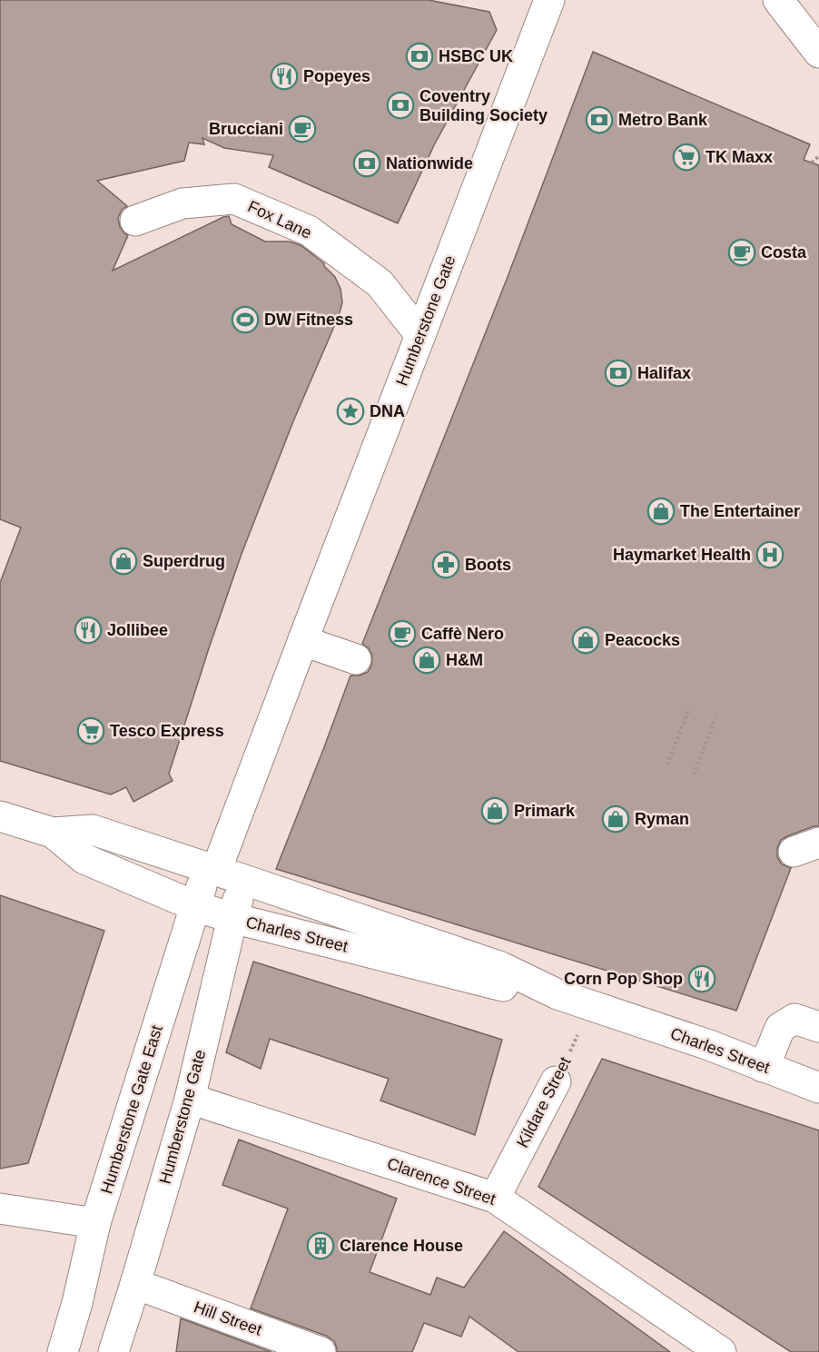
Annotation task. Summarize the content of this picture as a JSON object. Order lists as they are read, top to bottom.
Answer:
{
  "streets": {
    "street": [
      "Fox Lane",
      "Humberstone Gate",
      "Charles Street",
      "Kildare Street",
      "Humberstone Gate East",
      "Clarence Street",
      "Hill Street"
    ]
  },
  "crossings": [
    ["Fox Lane", "Humberstone Gate"],
    ["Humberstone Gate", "Charles Street"],
    ["Humberstone Gate", "Humberstone Gate East"],
    ["Humberstone Gate", "Clarence Street"],
    ["Humberstone Gate", "Hill Street"],
    ["Charles Street", "Kildare Street"],
    ["Charles Street", "Humberstone Gate East"],
    ["Kildare Street", "Clarence Street"]
  ],
  "places": {
    "bank": [
      "HSBC UK",
      "Coventry Building Society",
      "Metro Bank",
      "Nationwide",
      "Halifax"
    ],
    "restaurant": ["Popeyes", "Jollibee", "Corn Pop Shop"],
    "cafe": ["Brucciani", "Costa", "Caffè Nero"],
    "supermarket": ["TK Maxx", "Tesco Express"],
    "sports": ["DW Fitness"],
    "place": ["DNA"],
    "shop": [
      "The Entertainer",
      "Superdrug",
      "Peacocks",
      "H&M",
      "Primark",
      "Ryman"
    ],
    "hospital": ["Haymarket Health"],
    "pharmacy": ["Boots"],
    "building": ["Clarence House"]
  }
}
